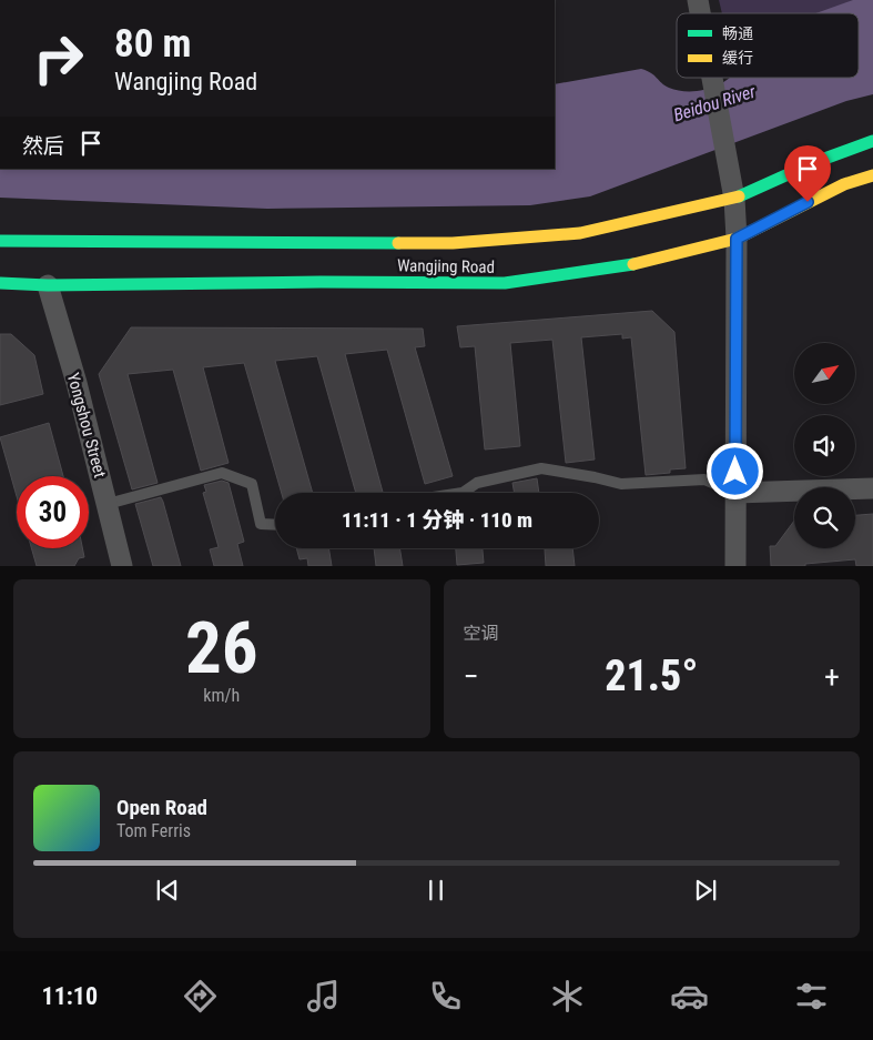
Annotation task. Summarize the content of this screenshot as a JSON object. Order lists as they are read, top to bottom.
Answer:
{
  "streets": {
    "main road": ["Wangjing Road"],
    "street": ["Yongshou Street"]
  },
  "crossings": [
    ["Wangjing Road", "Yongshou Street"]
  ],
  "water": ["Beidou River"],
  "legend": ["畅通", "缓行"],
  "north": "top right",
  "page": {
    "turn": ["80 m", "Wangjing Road"],
    "then": "然后",
    "limit": "30",
    "trip": "11:11 · 1 分钟 · 110 m",
    "tile": [
      ["26", "km/h"],
      "空调"
    ],
    "heat": ["−", "21.5°", "+"],
    "song": ["Open Road", "Tom Ferris"],
    "tabs": "11:10"
  }
}
